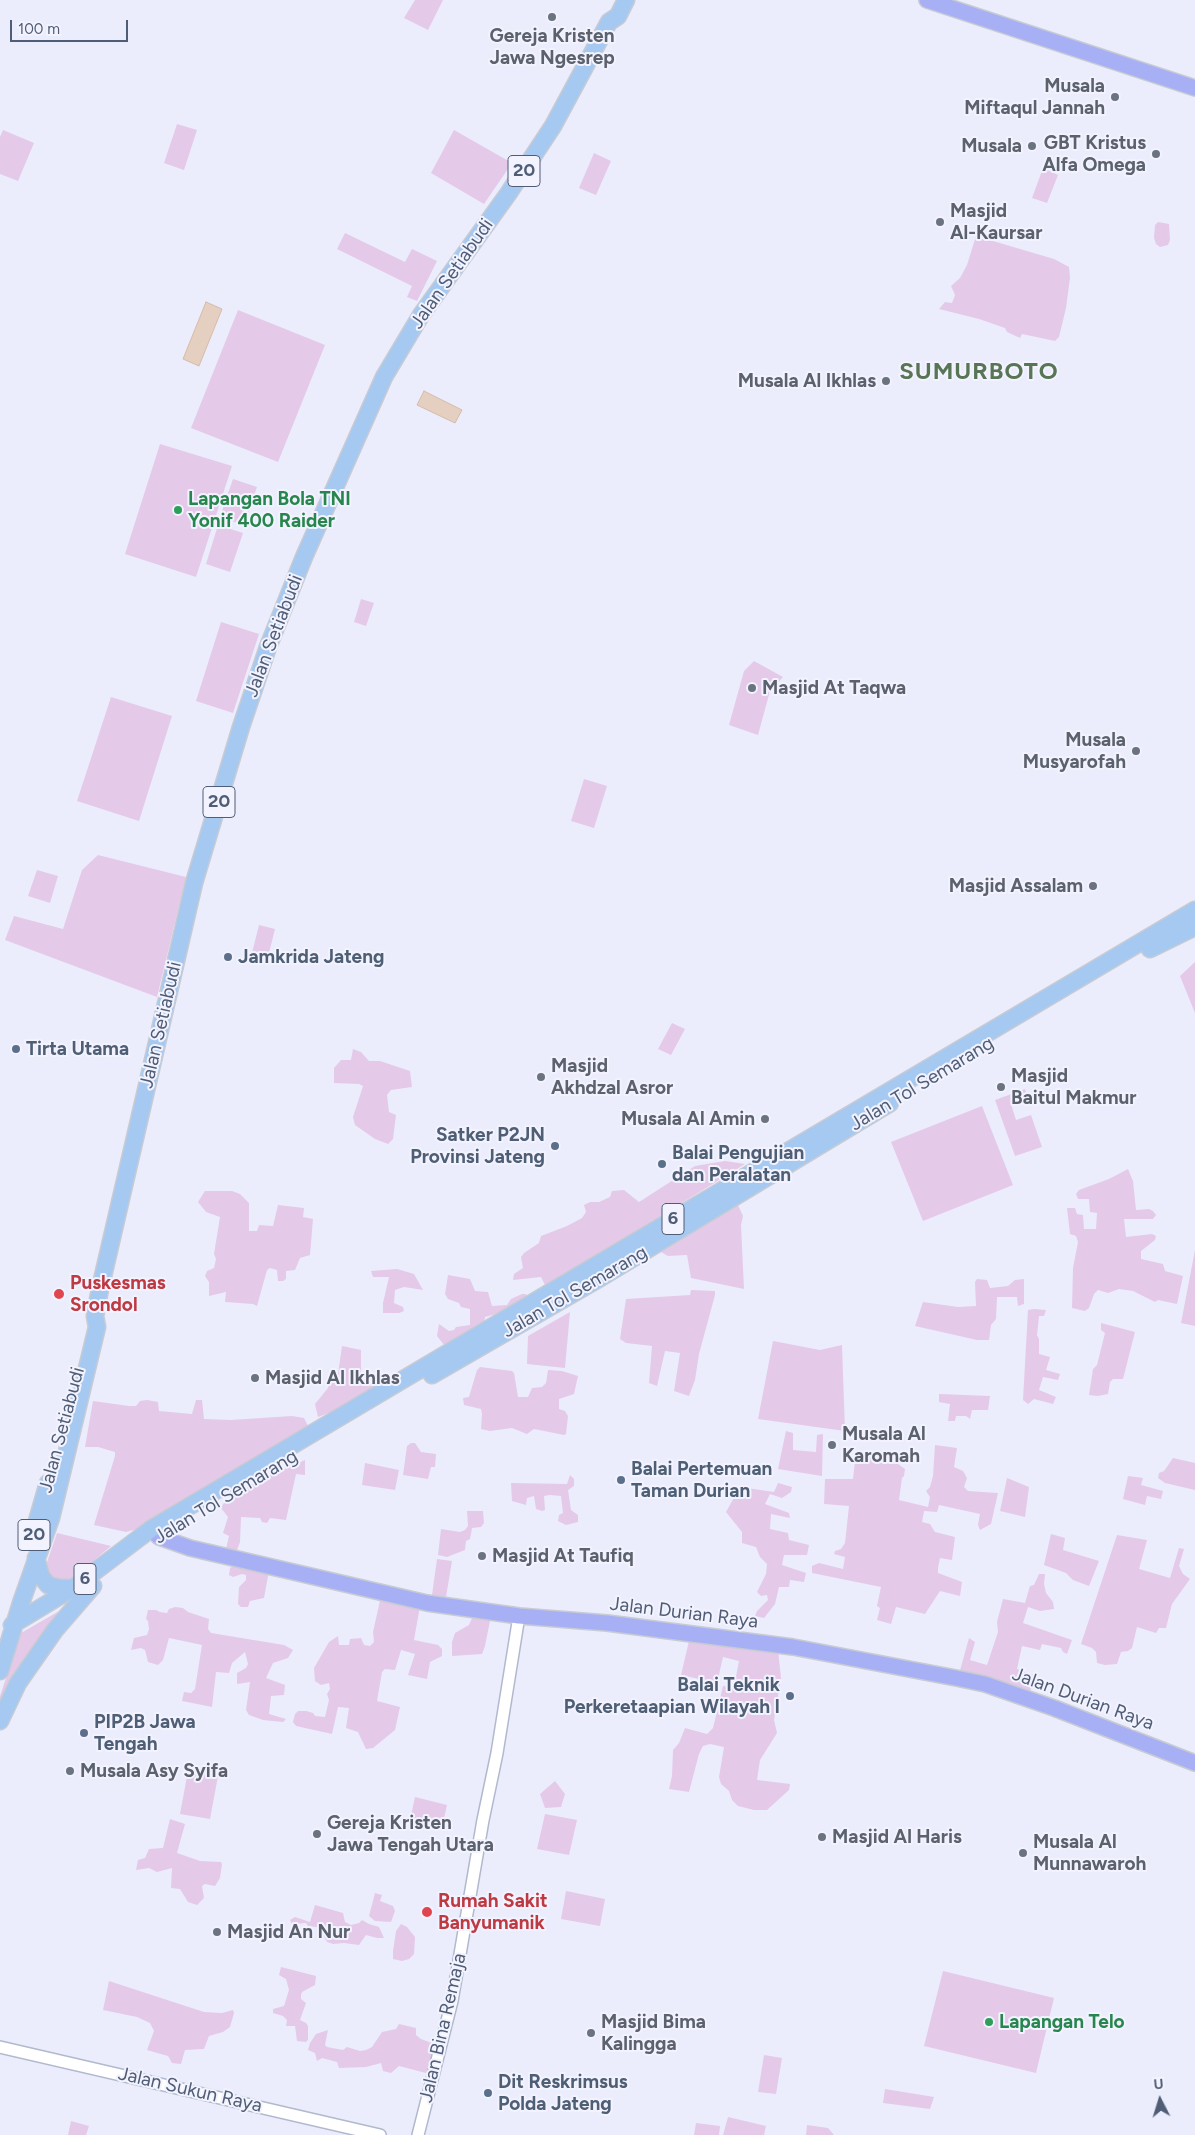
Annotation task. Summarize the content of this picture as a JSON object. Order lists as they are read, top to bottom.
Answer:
{
  "streets": {
    "highway": [
      "20",
      "Jalan Setiabudi",
      "Jalan Tol Semarang",
      "6"
    ],
    "main road": ["Jalan Durian Raya"],
    "street": ["Jalan Bina Remaja", "Jalan Sukun Raya"]
  },
  "crossings": [
    ["Jalan Setiabudi", "Jalan Tol Semarang"],
    ["Jalan Tol Semarang", "Jalan Durian Raya"],
    ["Jalan Durian Raya", "Jalan Bina Remaja"]
  ],
  "districts": ["SUMURBOTO"],
  "places": [
    "Gereja Kristen Jawa Ngesrep",
    "Musala Miftaqul Jannah",
    "Musala",
    "GBT Kristus Alfa Omega",
    "Masjid Al-Kaursar",
    "Musala Al Ikhlas",
    "Lapangan Bola TNI Yonif 400 Raider",
    "Masjid At Taqwa",
    "Musala Musyarofah",
    "Masjid Assalam",
    "Jamkrida Jateng",
    "Tirta Utama",
    "Masjid Akhdzal Asror",
    "Masjid Baitul Makmur",
    "Musala Al Amin",
    "Satker P2JN Provinsi Jateng",
    "Balai Pengujian dan Peralatan",
    "Puskesmas Srondol",
    "Masjid Al Ikhlas",
    "Musala Al Karomah",
    "Balai Pertemuan Taman Durian",
    "Masjid At Taufiq",
    "Balai Teknik Perkeretaapian Wilayah I",
    "PIP2B Jawa Tengah",
    "Musala Asy Syifa",
    "Gereja Kristen Jawa Tengah Utara",
    "Masjid Al Haris",
    "Musala Al Munnawaroh",
    "Rumah Sakit Banyumanik",
    "Masjid An Nur",
    "Lapangan Telo",
    "Masjid Bima Kalingga",
    "Dit Reskrimsus Polda Jateng"
  ],
  "scale_bar": "100 m",
  "north": "top"
}
